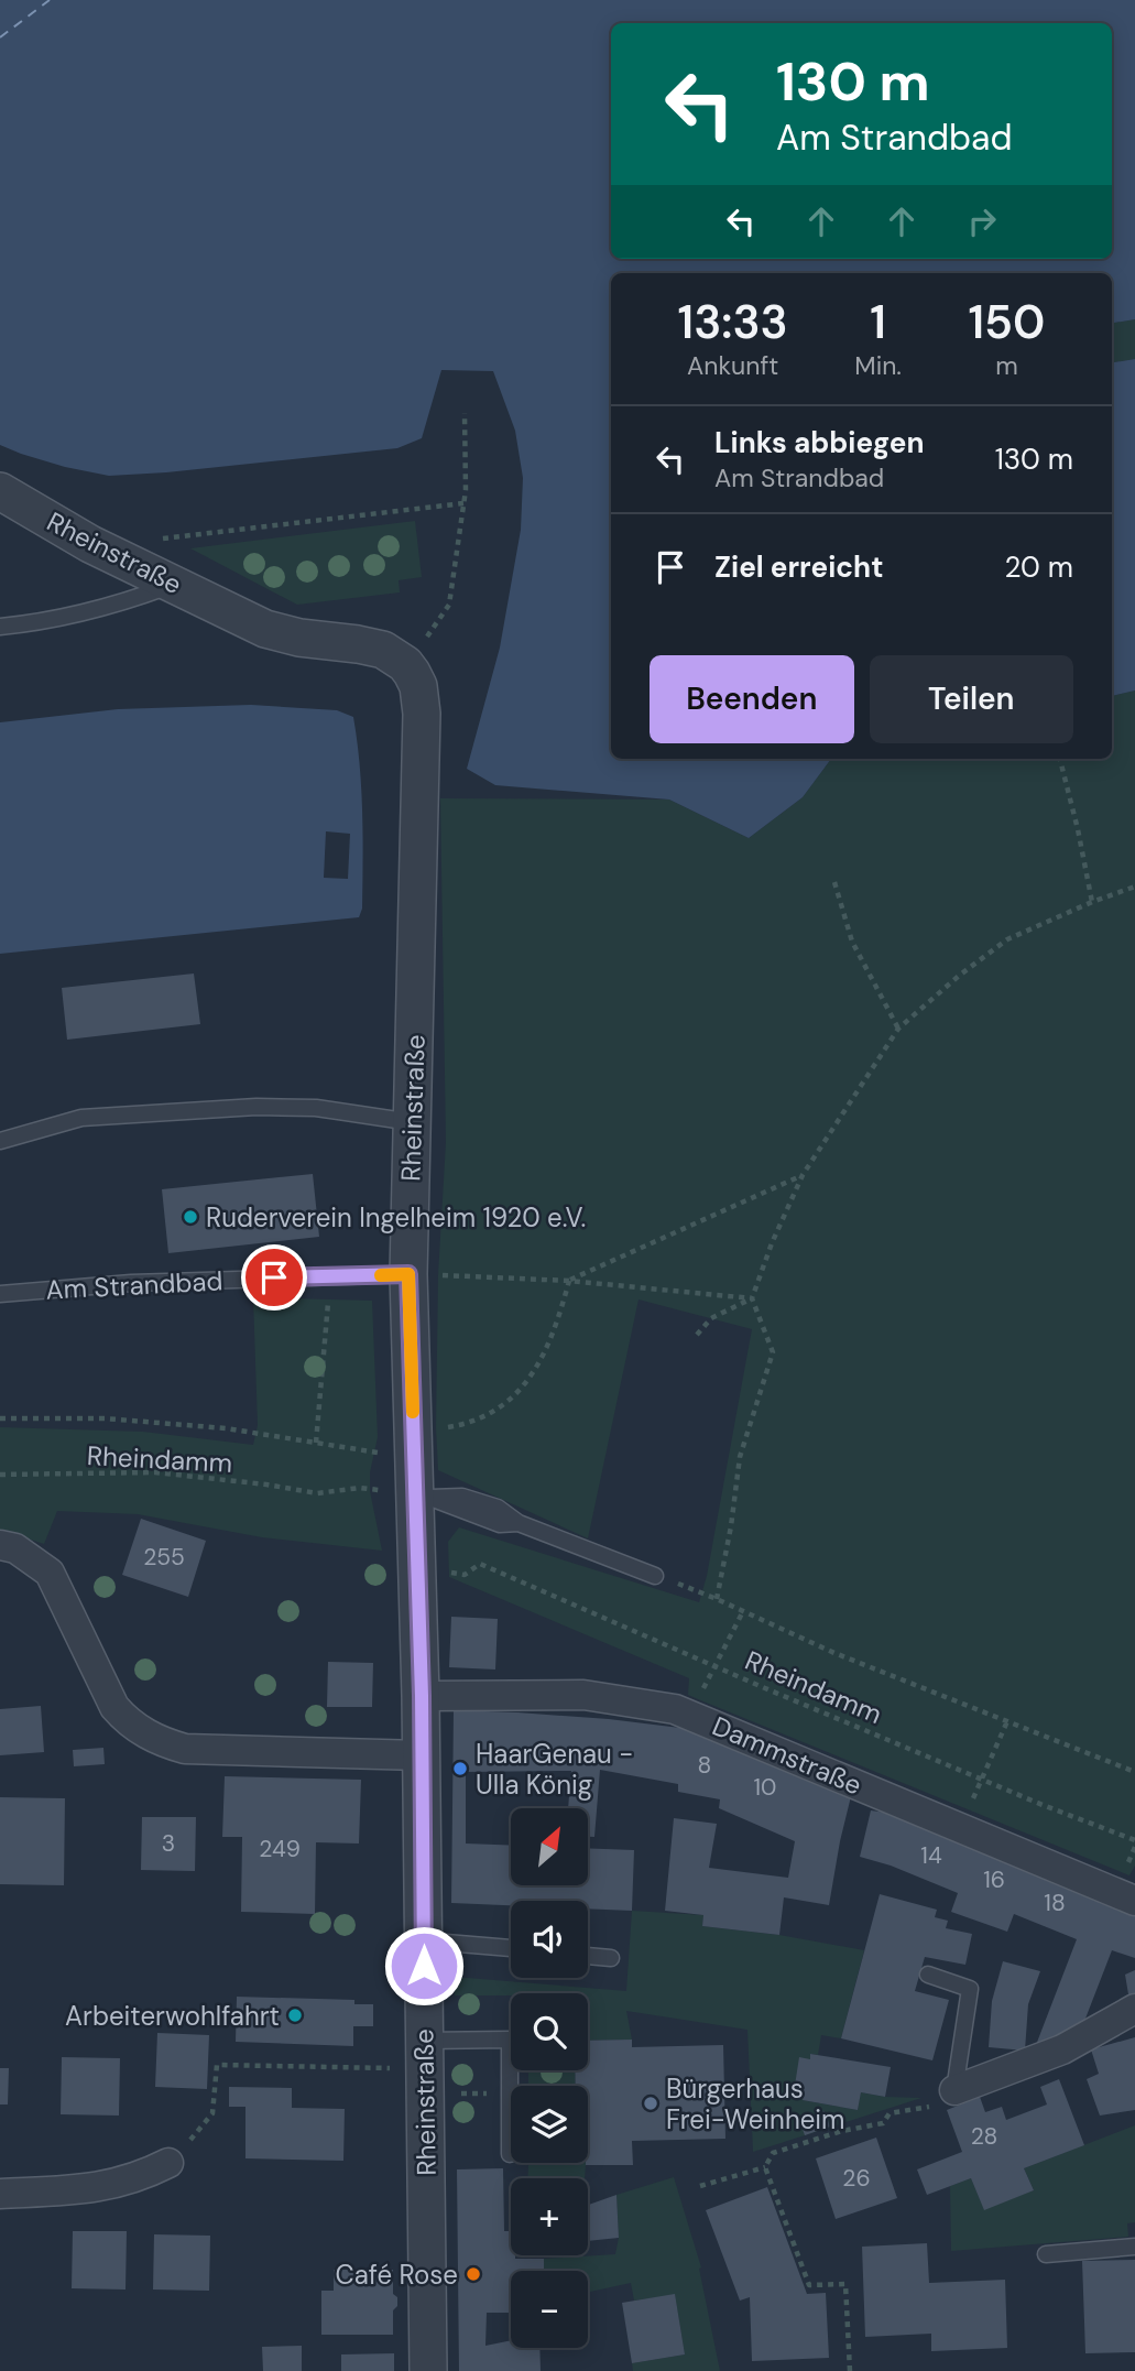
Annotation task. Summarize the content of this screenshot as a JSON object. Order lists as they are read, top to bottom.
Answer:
{
  "streets": {
    "street": ["Rheinstraße", "Dammstraße"],
    "lane": ["Am Strandbad"],
    "path": ["Rheindamm"]
  },
  "crossings": [
    ["Rheinstraße", "Am Strandbad"],
    ["Rheinstraße", "Rheindamm"],
    ["Rheinstraße", "Dammstraße"]
  ],
  "places": [
    "Ruderverein Ingelheim 1920 e.V.",
    "HaarGenau - Ulla König",
    "Arbeiterwohlfahrt",
    "Bürgerhaus Frei-Weinheim",
    "Café Rose"
  ],
  "house_numbers": [
    "255",
    "8",
    "10",
    "3",
    "249",
    "14",
    "16",
    "18",
    "28",
    "26"
  ],
  "north": "top right",
  "page": {
    "turn": ["130 m", "Am Strandbad"],
    "eta": [
      "13:33",
      "Ankunft",
      "1",
      "Min.",
      "150",
      "m"
    ],
    "list": [
      {
        "name": "Links abbiegen",
        "note": "Am Strandbad",
        "value": "130 m"
      },
      {
        "name": "Ziel erreicht",
        "value": "20 m"
      }
    ],
    "buttons": ["Beenden", "Teilen"],
    "map_buttons": ["+", "−"]
  }
}
